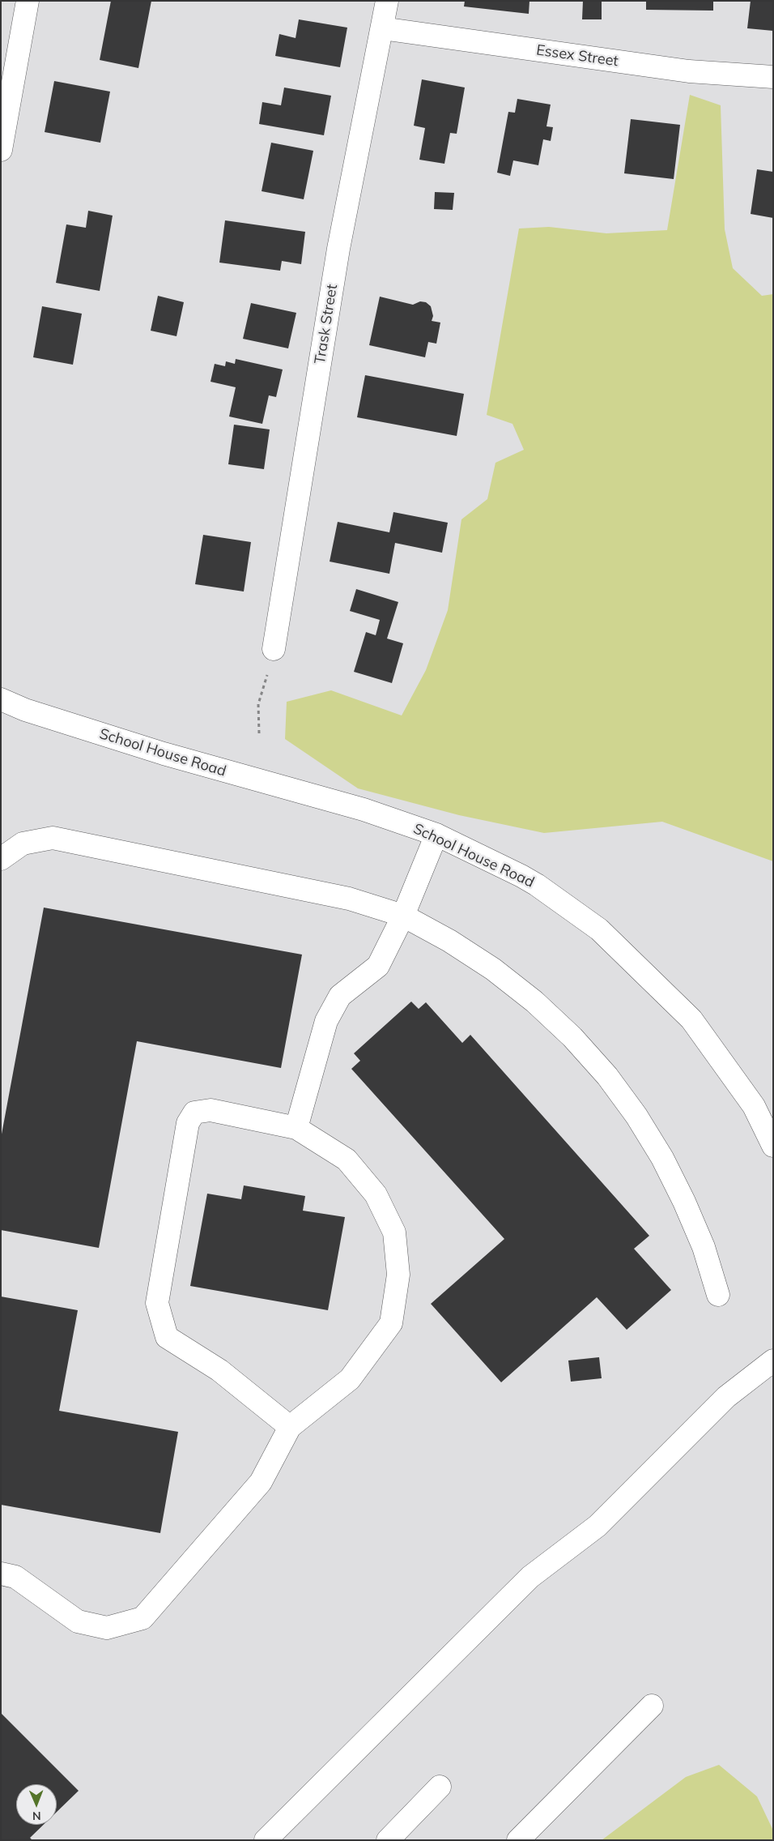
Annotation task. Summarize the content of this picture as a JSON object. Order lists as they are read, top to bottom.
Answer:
{
  "streets": {
    "street": ["Essex Street", "Trask Street", "School House Road"]
  },
  "crossings": [
    ["Essex Street", "Trask Street"]
  ],
  "north": "bottom"
}
